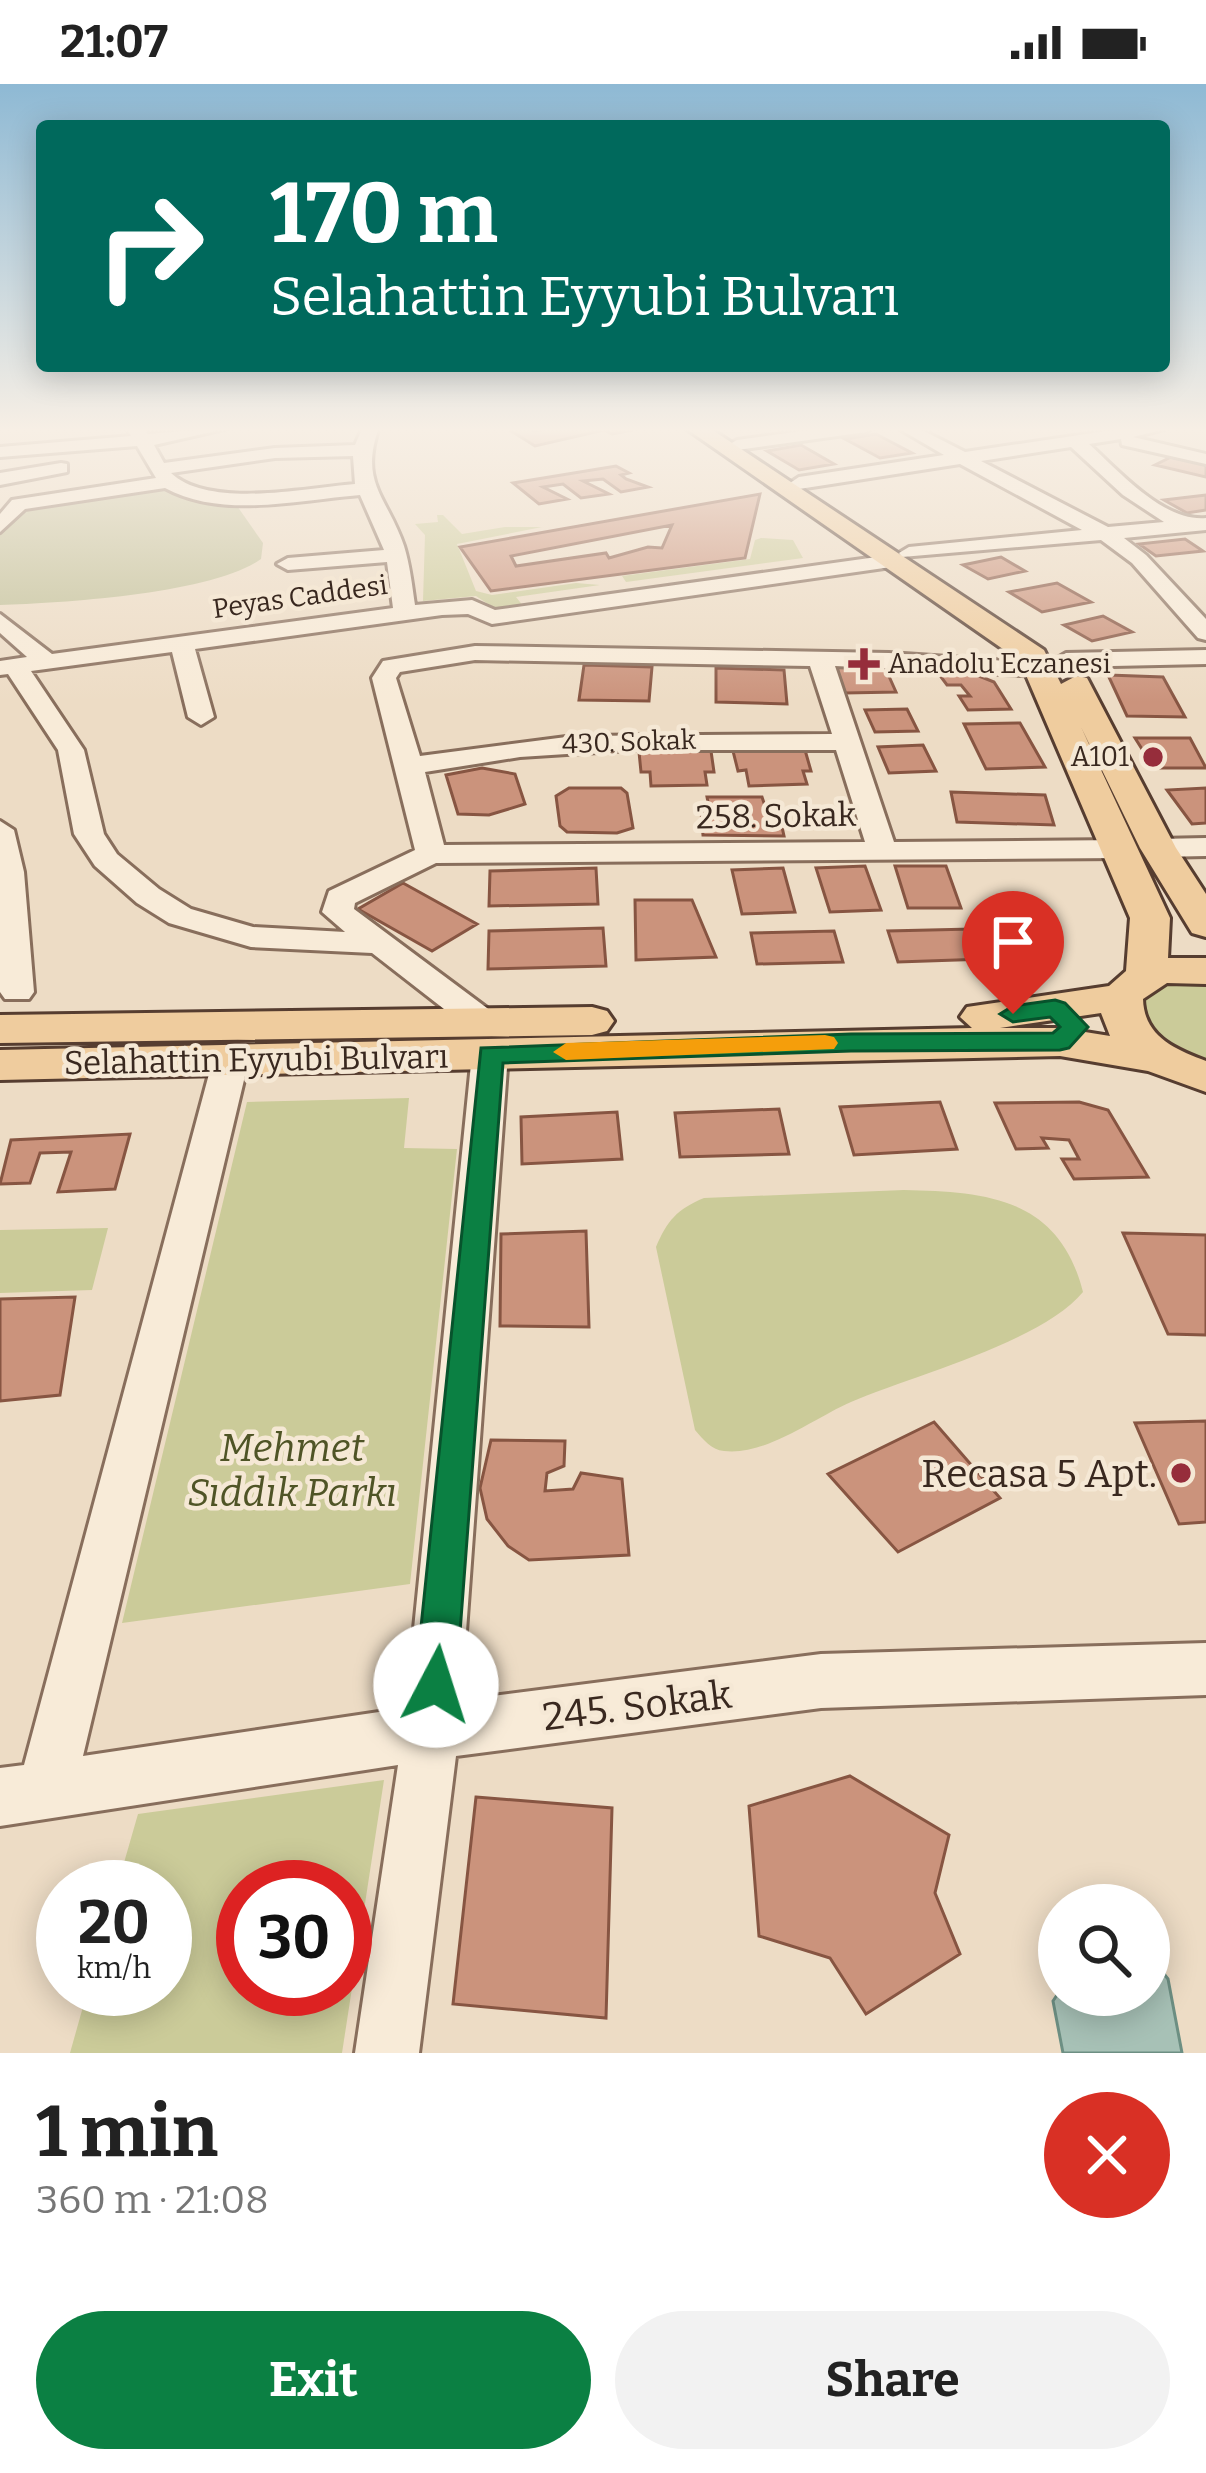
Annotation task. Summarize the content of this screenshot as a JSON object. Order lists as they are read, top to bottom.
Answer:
{
  "streets": {
    "main road": ["Selahattin Eyyubi Bulvarı"],
    "street": [
      "Peyas Caddesi",
      "430. Sokak",
      "258. Sokak",
      "245. Sokak"
    ]
  },
  "parks": ["Mehmet Sıddık Parkı"],
  "places": {
    "health": ["Anadolu Eczanesi"],
    "other": ["A101", "Recasa 5 Apt."]
  },
  "page": {
    "status": "21:07",
    "turn": ["170 m", "Selahattin Eyyubi Bulvarı"],
    "speed": "20 km/h",
    "limit": "30",
    "heading": ["1 min", "360 m · 21:08"],
    "buttons": ["Exit", "Share"]
  }
}
